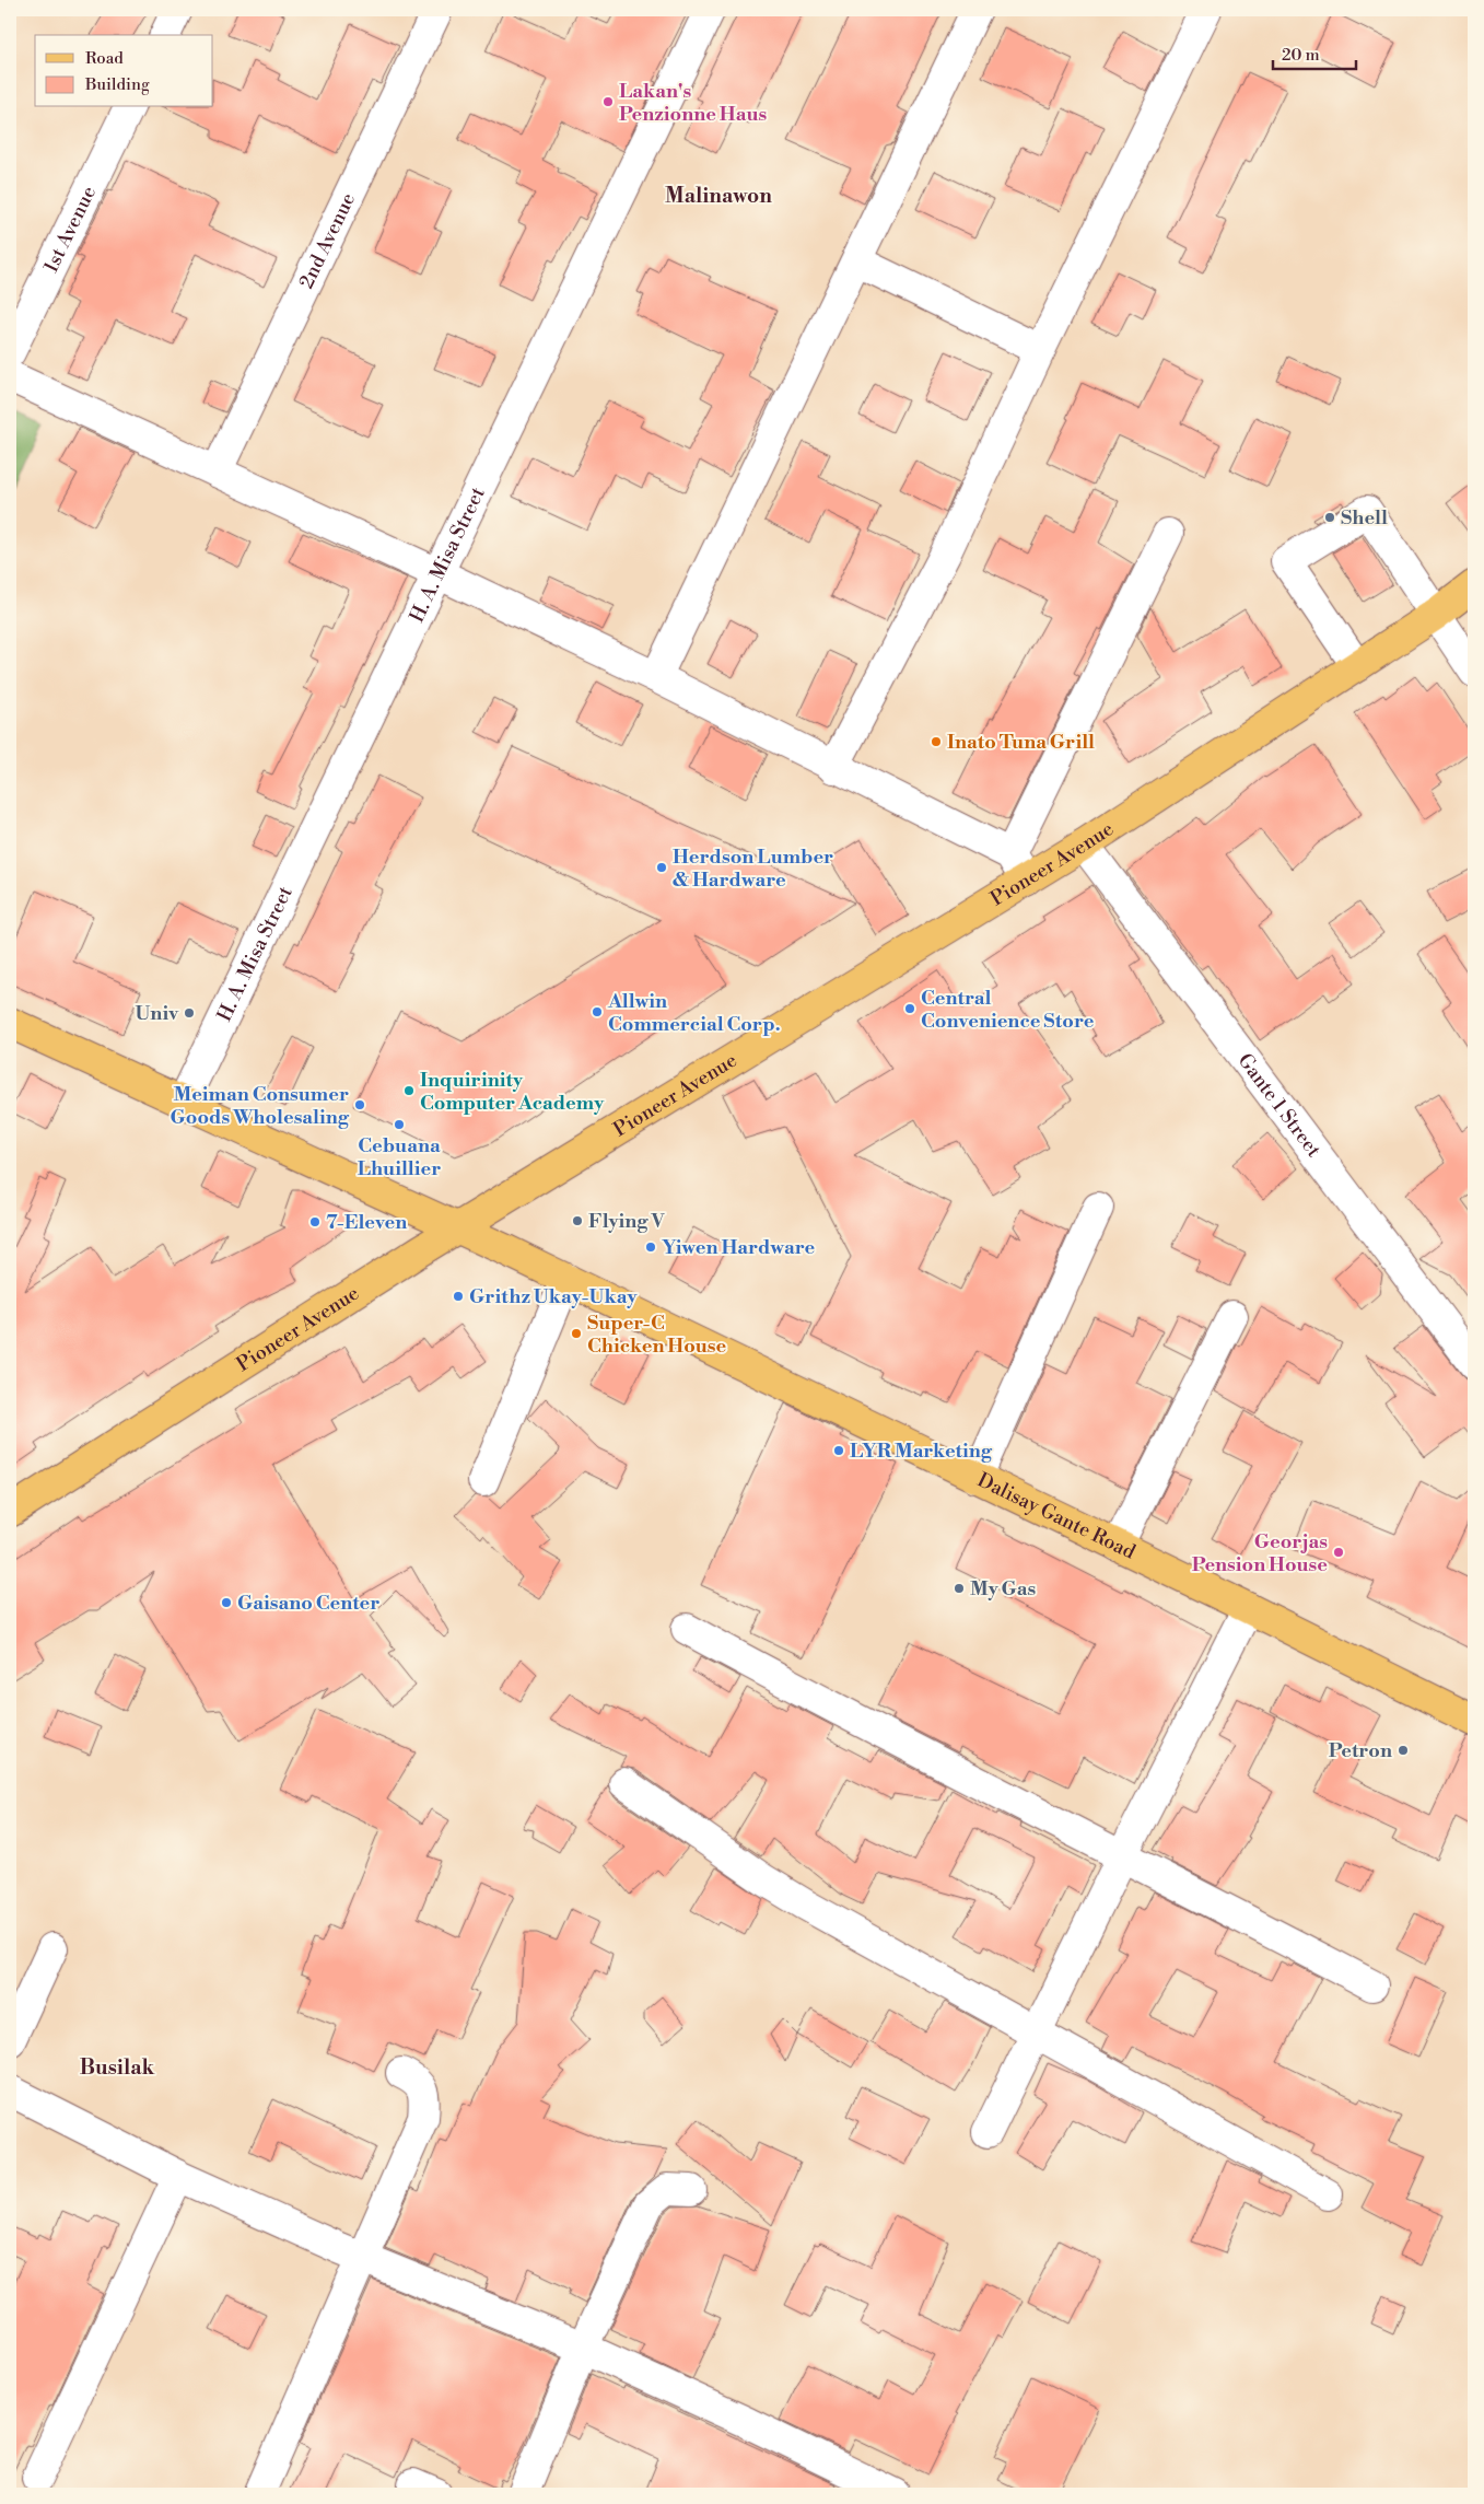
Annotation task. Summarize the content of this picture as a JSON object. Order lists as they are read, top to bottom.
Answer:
{
  "streets": {
    "main road": ["Pioneer Avenue", "Dalisay Gante Road"],
    "street": [
      "1st Avenue",
      "2nd Avenue",
      "H. A. Misa Street",
      "Gante 1 Street"
    ]
  },
  "crossings": [
    ["H. A. Misa Street", "Dalisay Gante Road"],
    ["Pioneer Avenue", "Gante 1 Street"],
    ["Pioneer Avenue", "Dalisay Gante Road"]
  ],
  "districts": ["Malinawon", "Busilak"],
  "places": [
    "Lakan's Penzionne Haus",
    "Shell",
    "Inato Tuna Grill",
    "Herdson Lumber & Hardware",
    "Central Convenience Store",
    "Allwin Commercial Corp.",
    "Univ",
    "Inquirinity Computer Academy",
    "Meiman Consumer Goods Wholesaling",
    "Cebuana Lhuillier",
    "Flying V",
    "7-Eleven",
    "Yiwen Hardware",
    "Grithz Ukay-Ukay",
    "Super-C Chicken House",
    "LYR Marketing",
    "Georjas Pension House",
    "My Gas",
    "Gaisano Center",
    "Petron"
  ],
  "legend": ["Road", "Building"],
  "scale_bar": "20 m"
}
